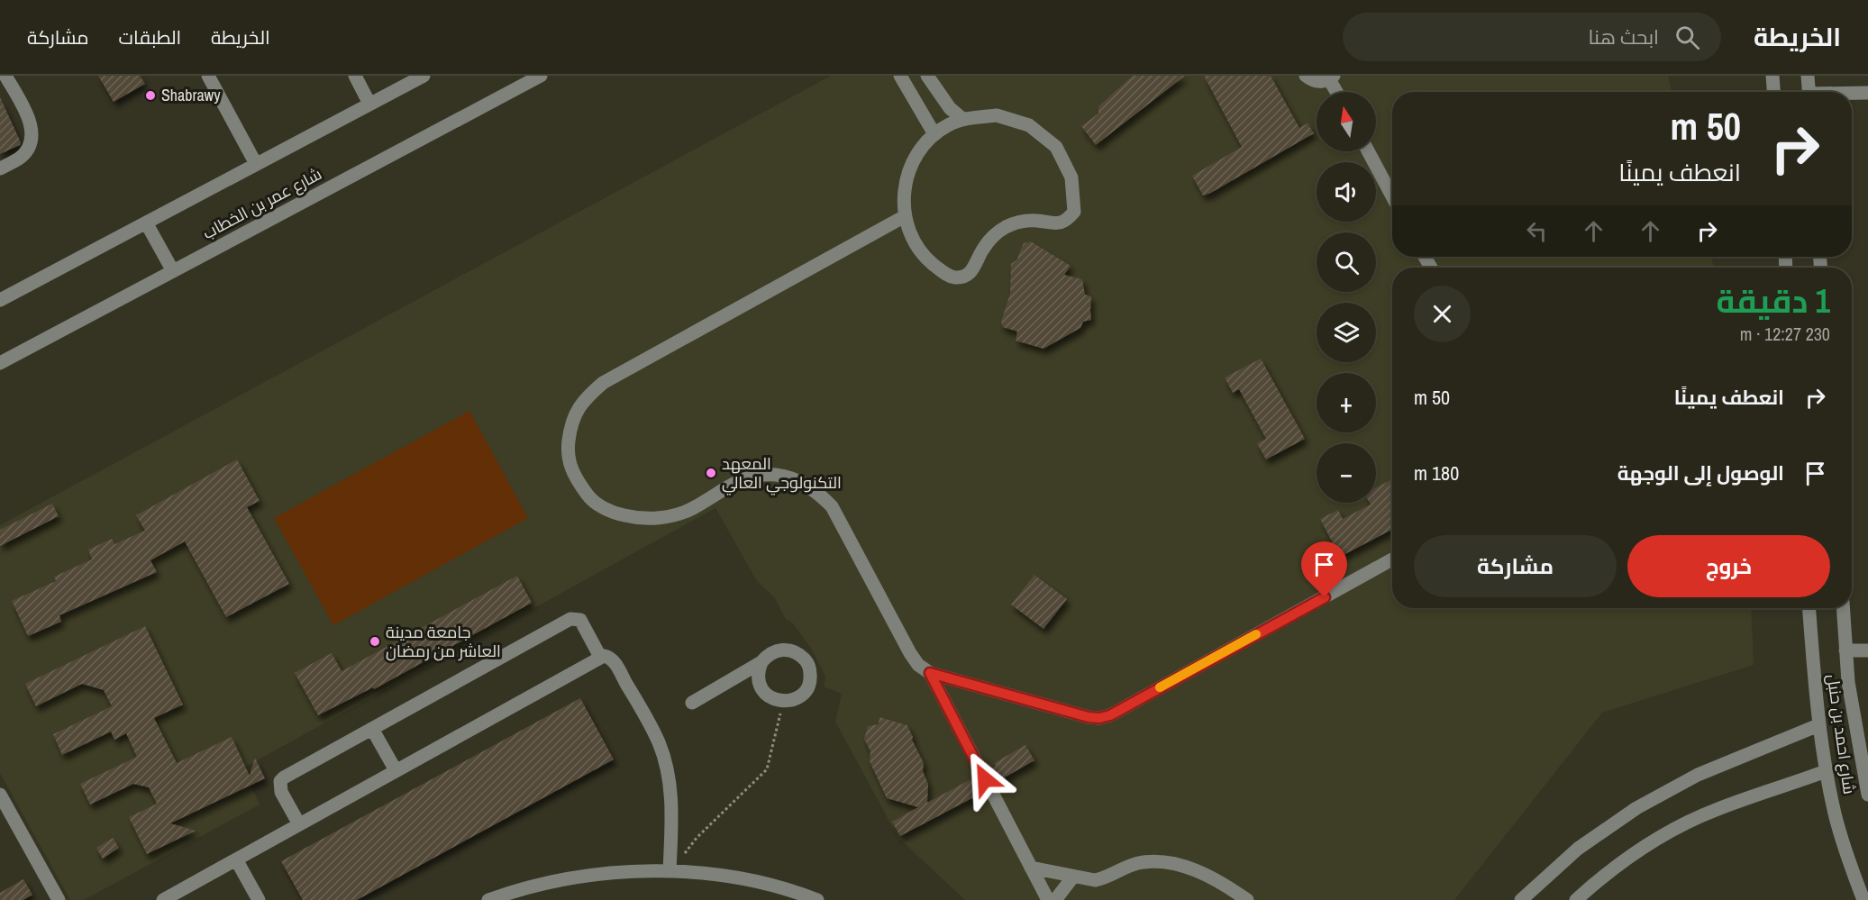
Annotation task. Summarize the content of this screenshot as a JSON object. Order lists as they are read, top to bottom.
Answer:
{
  "streets": {
    "street": ["شارع عمر بن الخطاب", "شارع احمد بن حنبل"]
  },
  "places": ["Shabrawy", "المعهد التكنولوجي العالي", "جامعة مدينة العاشر من رمضان"],
  "north": "top",
  "page": {
    "header": "الخريطة",
    "search": "ابحث هنا",
    "nav": ["الخريطة", "الطبقات", "مشاركة"],
    "map_buttons": ["+", "−"],
    "turn": ["50 m", "انعطف يمينًا"],
    "heading": ["1 دقيقة", "230 m · 12:27"],
    "list": [
      {
        "name": "انعطف يمينًا",
        "value": "50 m"
      },
      {
        "name": "الوصول إلى الوجهة",
        "value": "180 m"
      }
    ],
    "buttons": ["خروج", "مشاركة"]
  }
}
